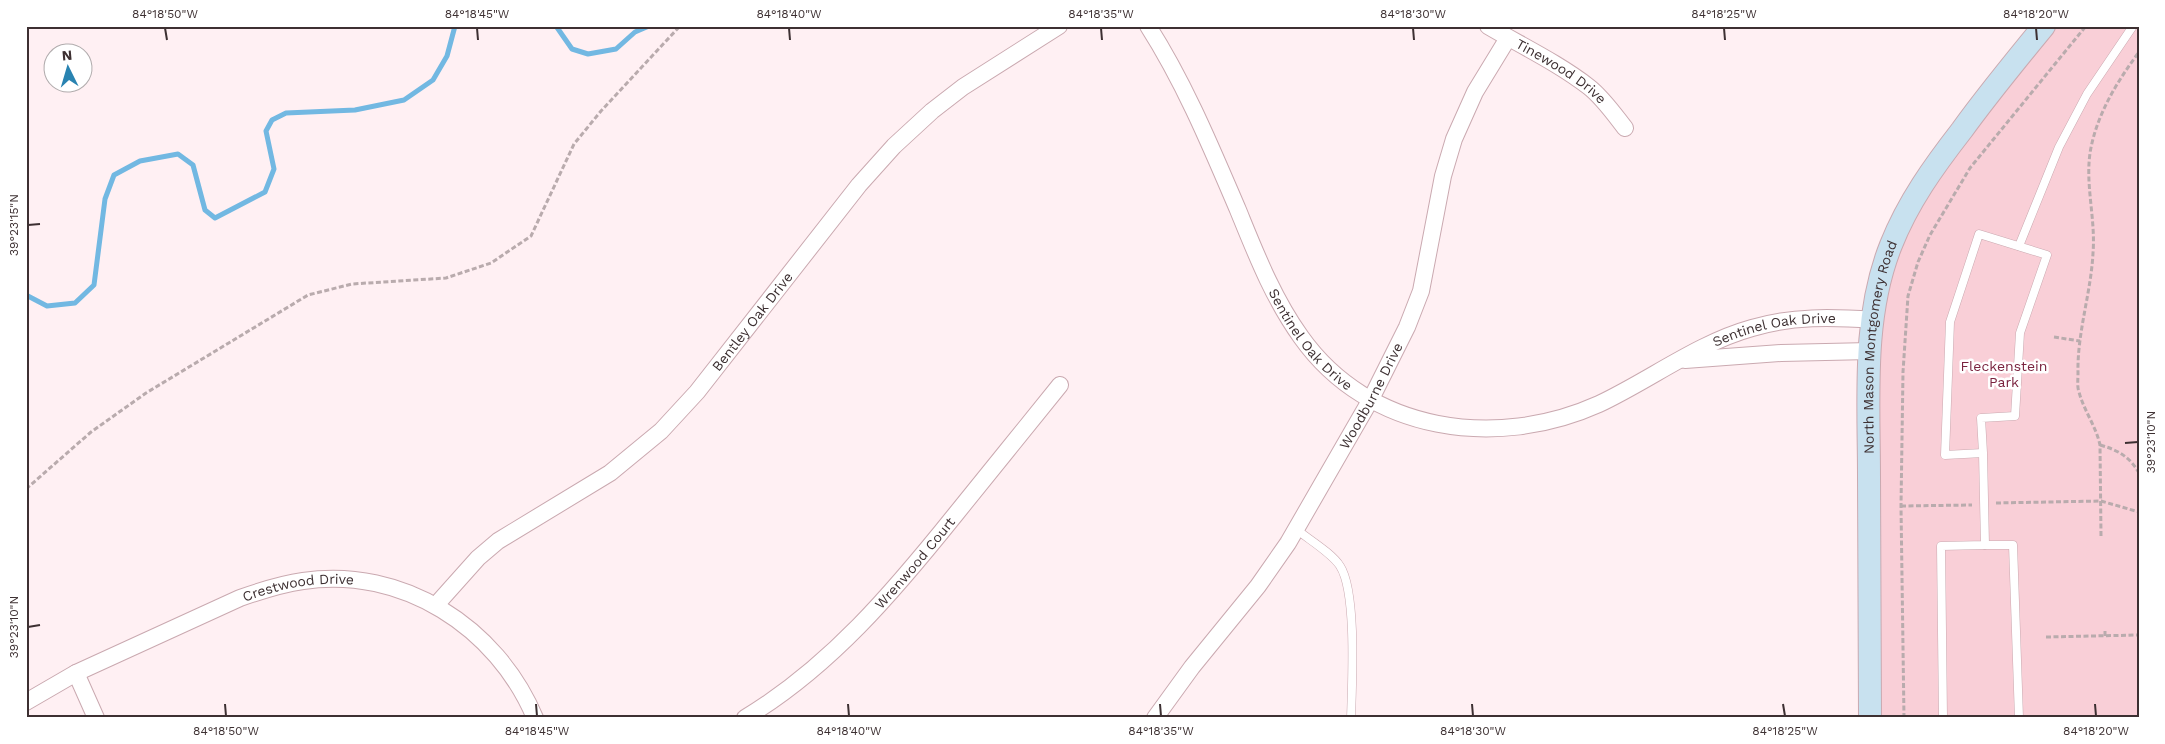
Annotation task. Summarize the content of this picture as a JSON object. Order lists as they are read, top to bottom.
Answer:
{
  "streets": {
    "street": [
      "Tinewood Drive",
      "Bentley Oak Drive",
      "Sentinel Oak Drive",
      "North Mason Montgomery Road",
      "Woodburne Drive",
      "Wrenwood Court",
      "Crestwood Drive"
    ]
  },
  "crossings": [
    ["Tinewood Drive", "Woodburne Drive"],
    ["Bentley Oak Drive", "Crestwood Drive"],
    ["Sentinel Oak Drive", "North Mason Montgomery Road"],
    ["Sentinel Oak Drive", "Woodburne Drive"]
  ],
  "parks": ["Fleckenstein Park"],
  "north": "top",
  "coordinates": [
    "84°18'50\"W",
    "84°18'45\"W",
    "84°18'40\"W",
    "84°18'35\"W",
    "84°18'30\"W",
    "84°18'25\"W",
    "84°18'20\"W",
    "39°23'15\"N",
    "39°23'10\"N"
  ]
}
